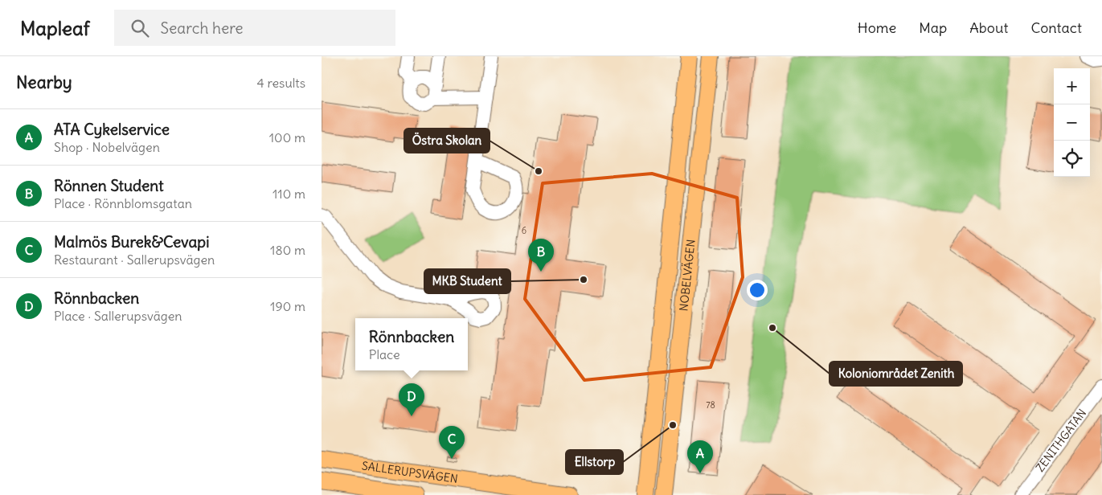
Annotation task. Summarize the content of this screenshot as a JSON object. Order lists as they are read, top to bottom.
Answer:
{
  "streets": {
    "main road": ["NOBELVÄGEN", "SALLERUPSVÄGEN"],
    "street": ["ZENITHGATAN"]
  },
  "places": [
    "Östra Skolan",
    "MKB Student",
    "Koloniområdet Zenith",
    "Ellstorp"
  ],
  "house_numbers": ["6", "78"],
  "page": {
    "header": "Mapleaf",
    "search": "Search here",
    "nav": [
      "Home",
      "Map",
      "About",
      "Contact"
    ],
    "heading": ["Nearby", "4 results"],
    "map_buttons": ["+", "−"],
    "list": [
      {
        "mark": "A",
        "name": "ATA Cykelservice",
        "note": "Shop · Nobelvägen",
        "value": "100 m"
      },
      {
        "mark": "B",
        "name": "Rönnen Student",
        "note": "Place · Rönnblomsgatan",
        "value": "110 m"
      },
      {
        "mark": "C",
        "name": "Malmös Burek&Cevapi",
        "note": "Restaurant · Sallerupsvägen",
        "value": "180 m"
      },
      {
        "mark": "D",
        "name": "Rönnbacken",
        "note": "Place · Sallerupsvägen",
        "value": "190 m"
      }
    ],
    "pins": [
      "B",
      "D",
      "C",
      "A"
    ],
    "popup": ["Rönnbacken", "Place"]
  }
}
